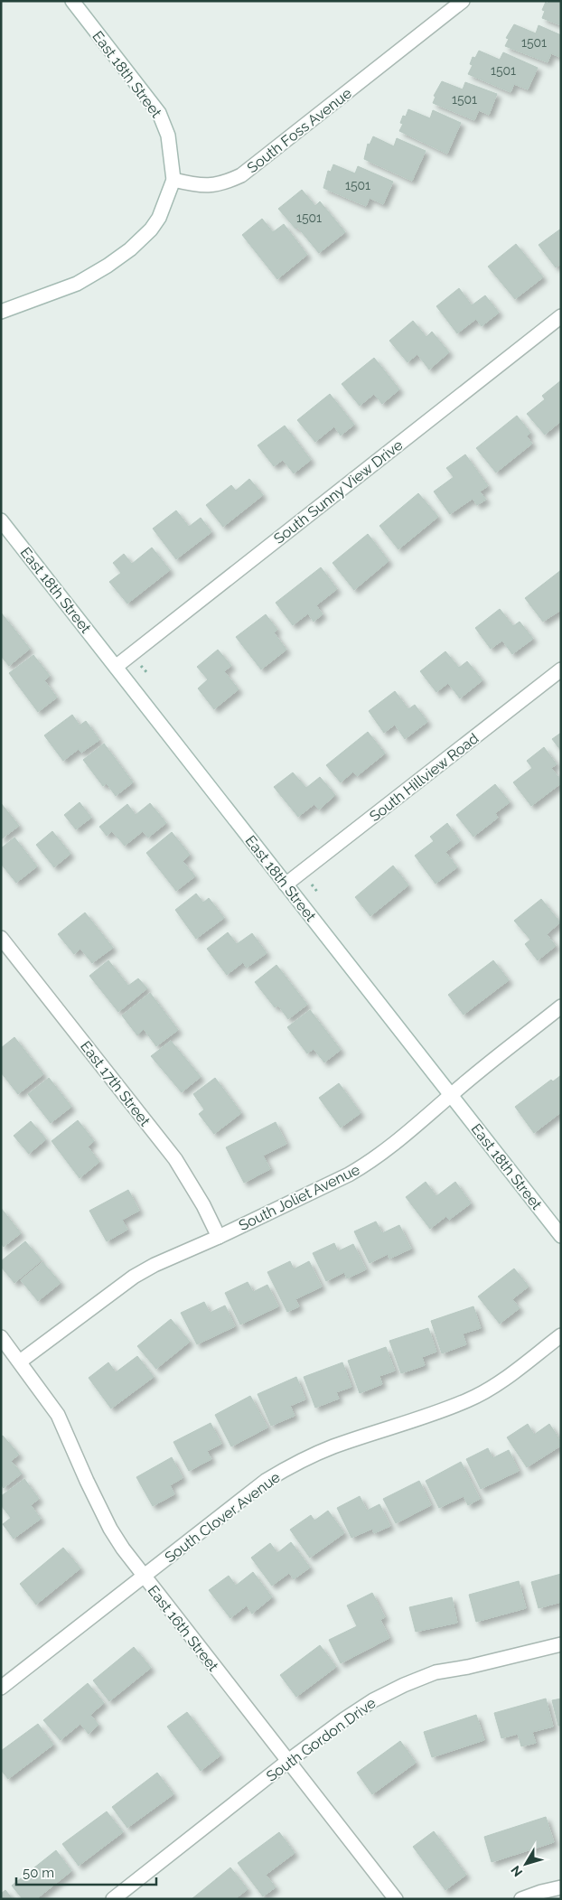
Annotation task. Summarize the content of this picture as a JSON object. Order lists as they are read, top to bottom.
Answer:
{
  "streets": {
    "street": [
      "East 18th Street",
      "South Foss Avenue",
      "South Sunny View Drive",
      "South Hillview Road",
      "East 17th Street",
      "South Joliet Avenue",
      "South Clover Avenue",
      "East 16th Street",
      "South Gordon Drive"
    ]
  },
  "crossings": [
    ["East 18th Street", "South Foss Avenue"],
    ["East 18th Street", "South Sunny View Drive"],
    ["East 18th Street", "South Hillview Road"],
    ["East 18th Street", "South Joliet Avenue"],
    ["East 17th Street", "South Joliet Avenue"],
    ["South Joliet Avenue", "East 16th Street"],
    ["South Clover Avenue", "East 16th Street"],
    ["East 16th Street", "South Gordon Drive"]
  ],
  "house_numbers": [
    "1501",
    "1501",
    "1501",
    "1501",
    "1501"
  ],
  "scale_bar": "50 m",
  "north": "bottom left"
}
